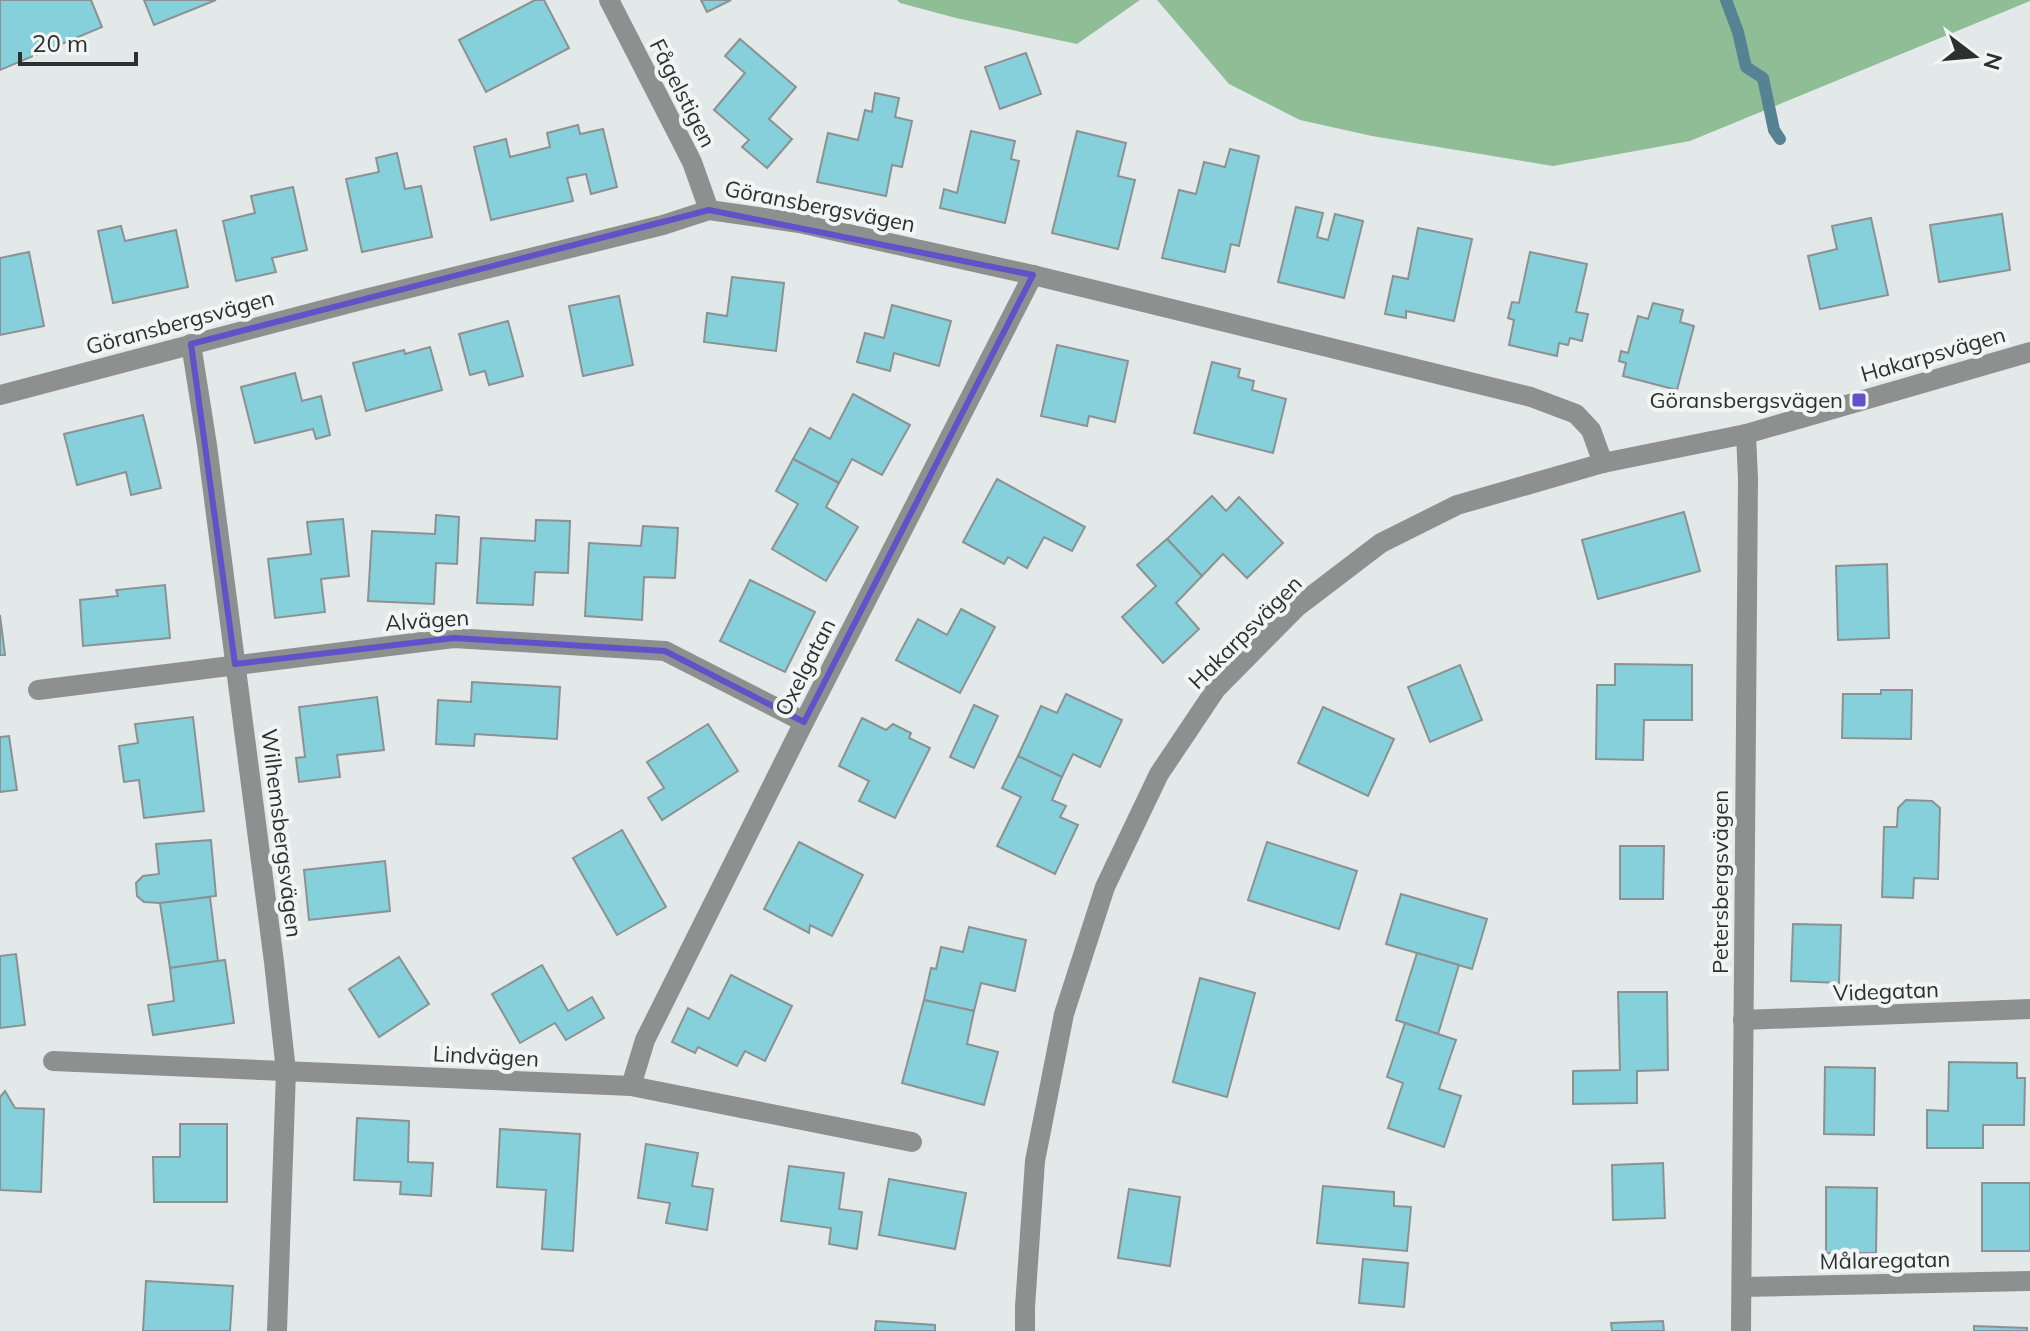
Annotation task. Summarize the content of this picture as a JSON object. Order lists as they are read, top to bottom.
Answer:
{
  "streets": {
    "street": [
      "Fågelstigen",
      "Göransbergsvägen",
      "Hakarpsvägen",
      "Alvägen",
      "Oxelgatan",
      "Wilhemsbergsvägen",
      "Petersbergsvägen",
      "Videgatan",
      "Lindvägen",
      "Målaregatan"
    ]
  },
  "crossings": [
    ["Fågelstigen", "Göransbergsvägen"],
    ["Göransbergsvägen", "Hakarpsvägen"],
    ["Göransbergsvägen", "Oxelgatan"],
    ["Göransbergsvägen", "Wilhemsbergsvägen"],
    ["Hakarpsvägen", "Petersbergsvägen"],
    ["Alvägen", "Oxelgatan"],
    ["Alvägen", "Wilhemsbergsvägen"],
    ["Oxelgatan", "Lindvägen"],
    ["Wilhemsbergsvägen", "Lindvägen"],
    ["Petersbergsvägen", "Videgatan"],
    ["Petersbergsvägen", "Målaregatan"]
  ],
  "places": {
    "transit": ["Göransbergsvägen"]
  },
  "scale_bar": "20 m",
  "north": "right"
}
